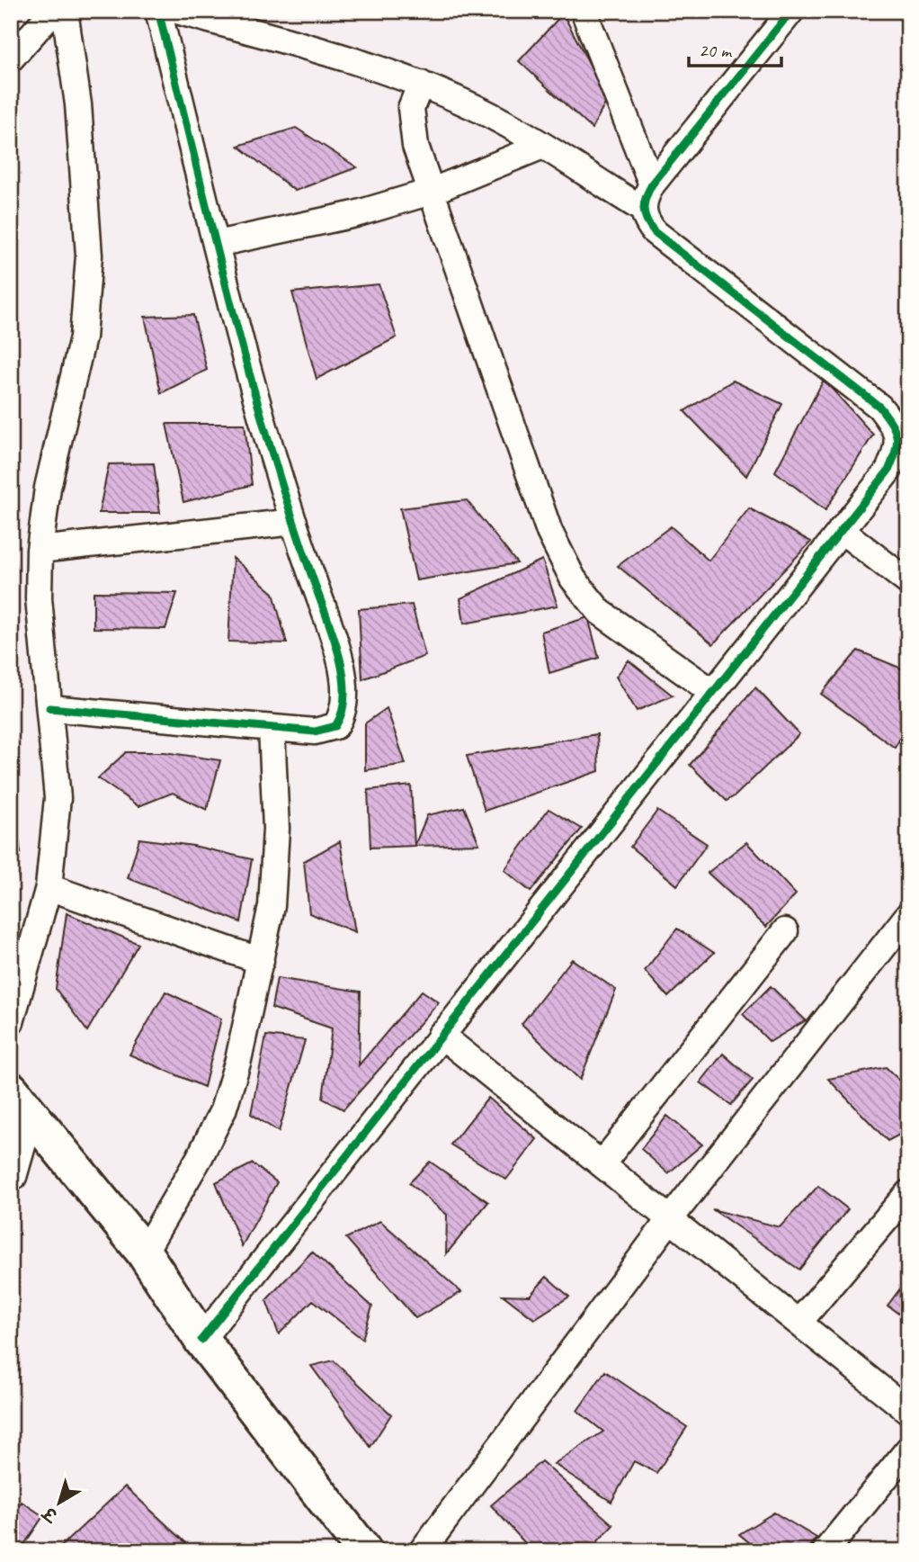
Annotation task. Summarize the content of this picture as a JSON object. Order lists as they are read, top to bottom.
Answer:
{
  "scale_bar": "20 m",
  "north": "bottom left"
}
